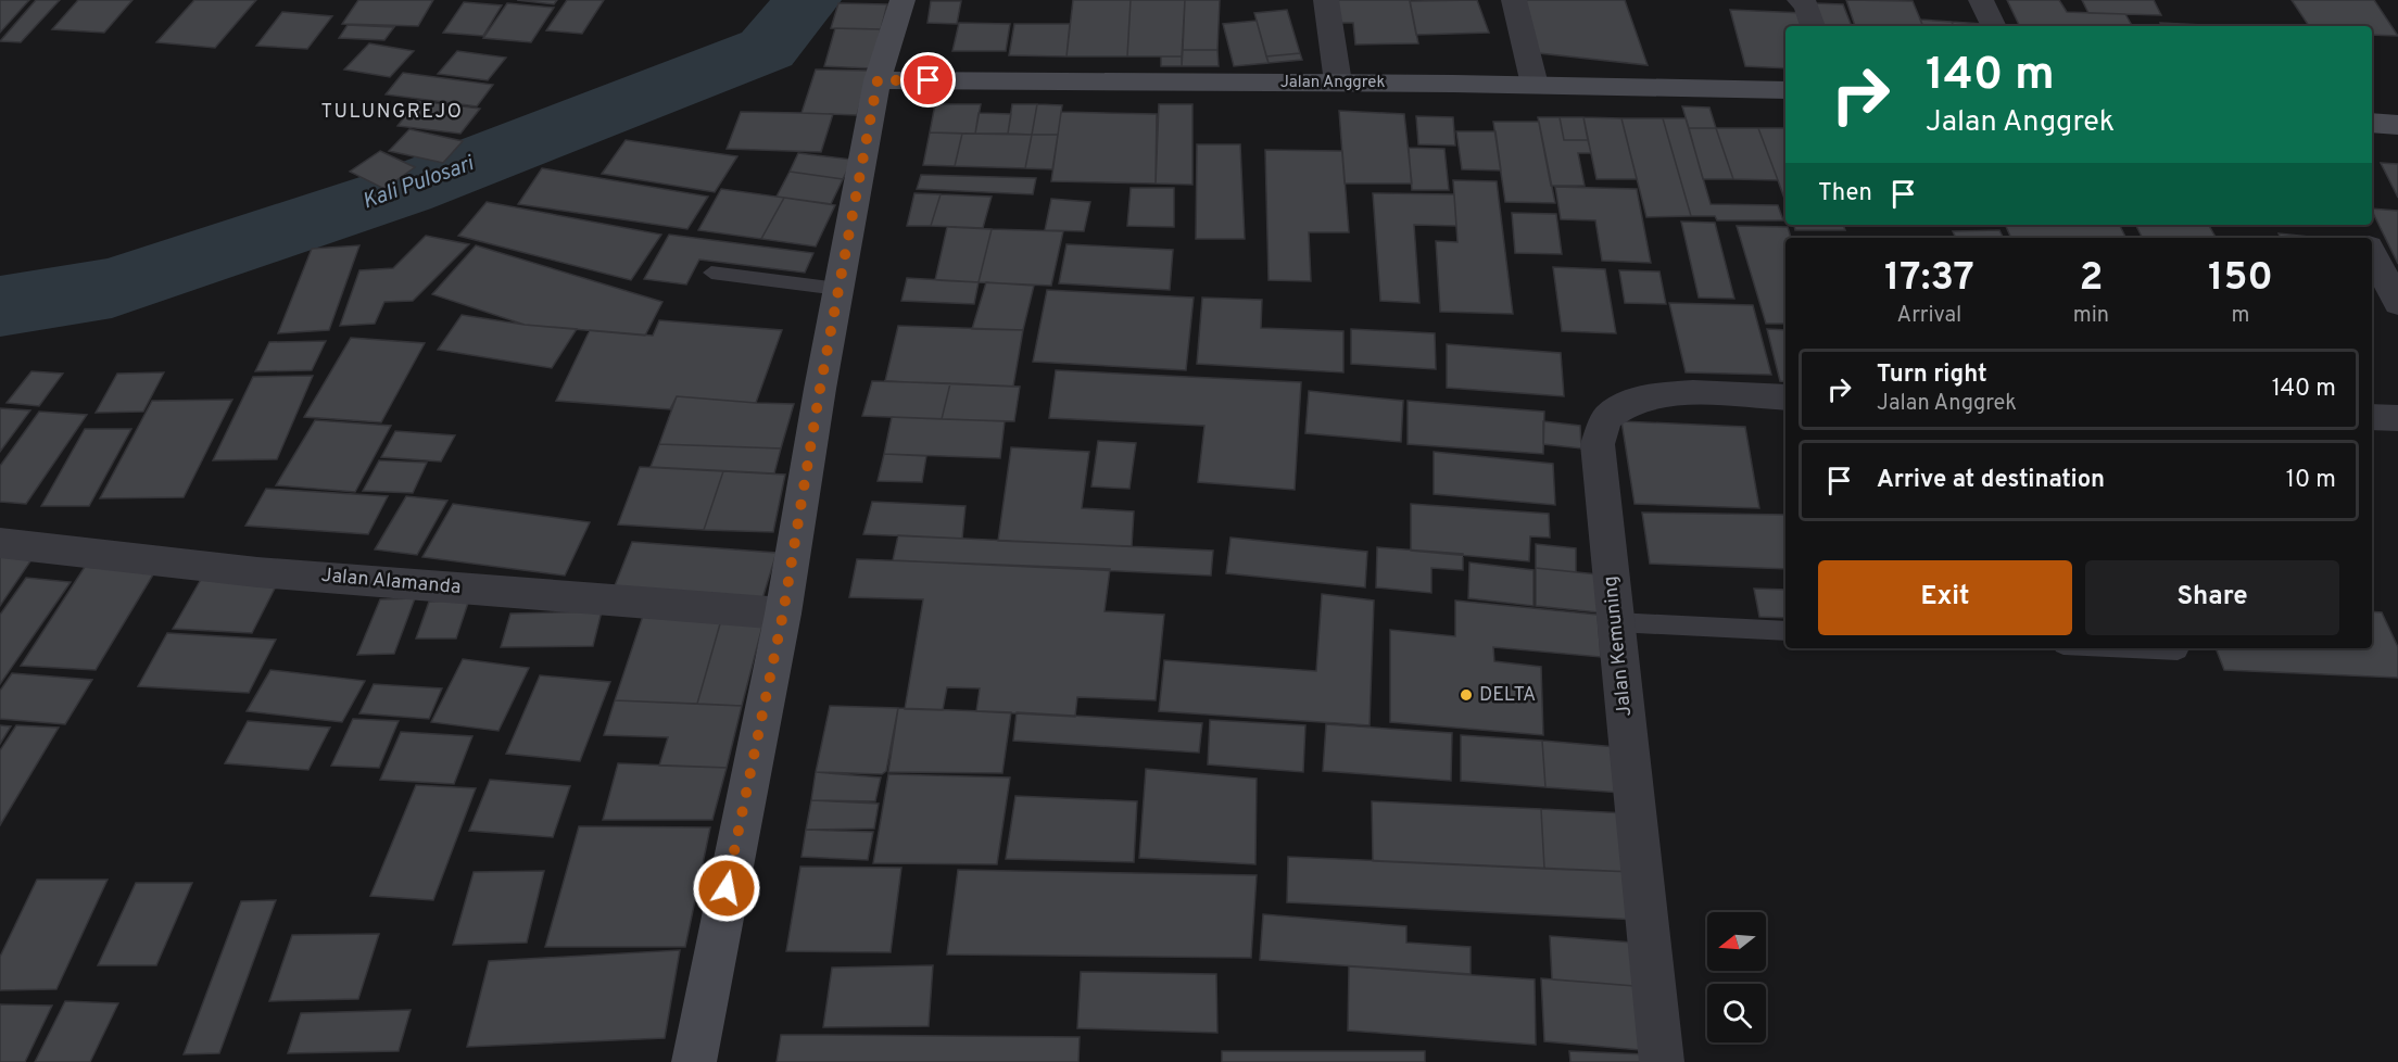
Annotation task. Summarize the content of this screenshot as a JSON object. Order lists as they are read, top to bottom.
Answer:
{
  "streets": {
    "main road": ["Jalan Anggrek"],
    "street": ["Jalan Alamanda", "Jalan Kemuning"]
  },
  "districts": ["TULUNGREJO"],
  "water": ["Kali Pulosari"],
  "places": ["DELTA"],
  "north": "left",
  "page": {
    "turn": ["140 m", "Jalan Anggrek"],
    "then": "Then",
    "eta": [
      "17:37",
      "Arrival",
      "2",
      "min",
      "150",
      "m"
    ],
    "list": [
      {
        "name": "Turn right",
        "note": "Jalan Anggrek",
        "value": "140 m"
      },
      {
        "name": "Arrive at destination",
        "value": "10 m"
      }
    ],
    "buttons": ["Exit", "Share"]
  }
}
